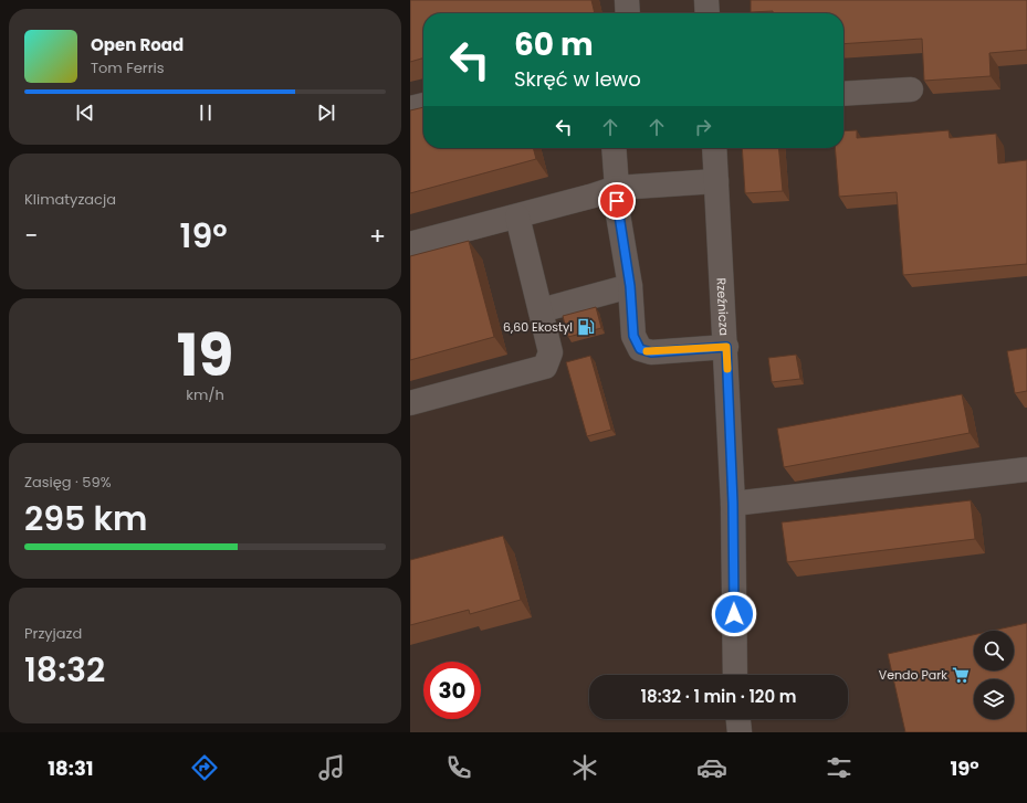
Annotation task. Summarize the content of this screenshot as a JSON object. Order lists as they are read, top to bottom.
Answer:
{
  "streets": {
    "street": ["Rzeźnicza"]
  },
  "places": {
    "fuel station": ["6,60 Ekostyl"],
    "supermarket": ["Vendo Park"]
  },
  "page": {
    "turn": ["60 m", "Skręć w lewo"],
    "song": ["Open Road", "Tom Ferris"],
    "tile": [
      "Klimatyzacja",
      ["19", "km/h"],
      ["Zasięg · 59%", "295 km"],
      ["Przyjazd", "18:32"]
    ],
    "heat": ["−", "19°", "+"],
    "limit": "30",
    "trip": "18:32 · 1 min · 120 m",
    "tabs": ["18:31", "19°"]
  }
}
